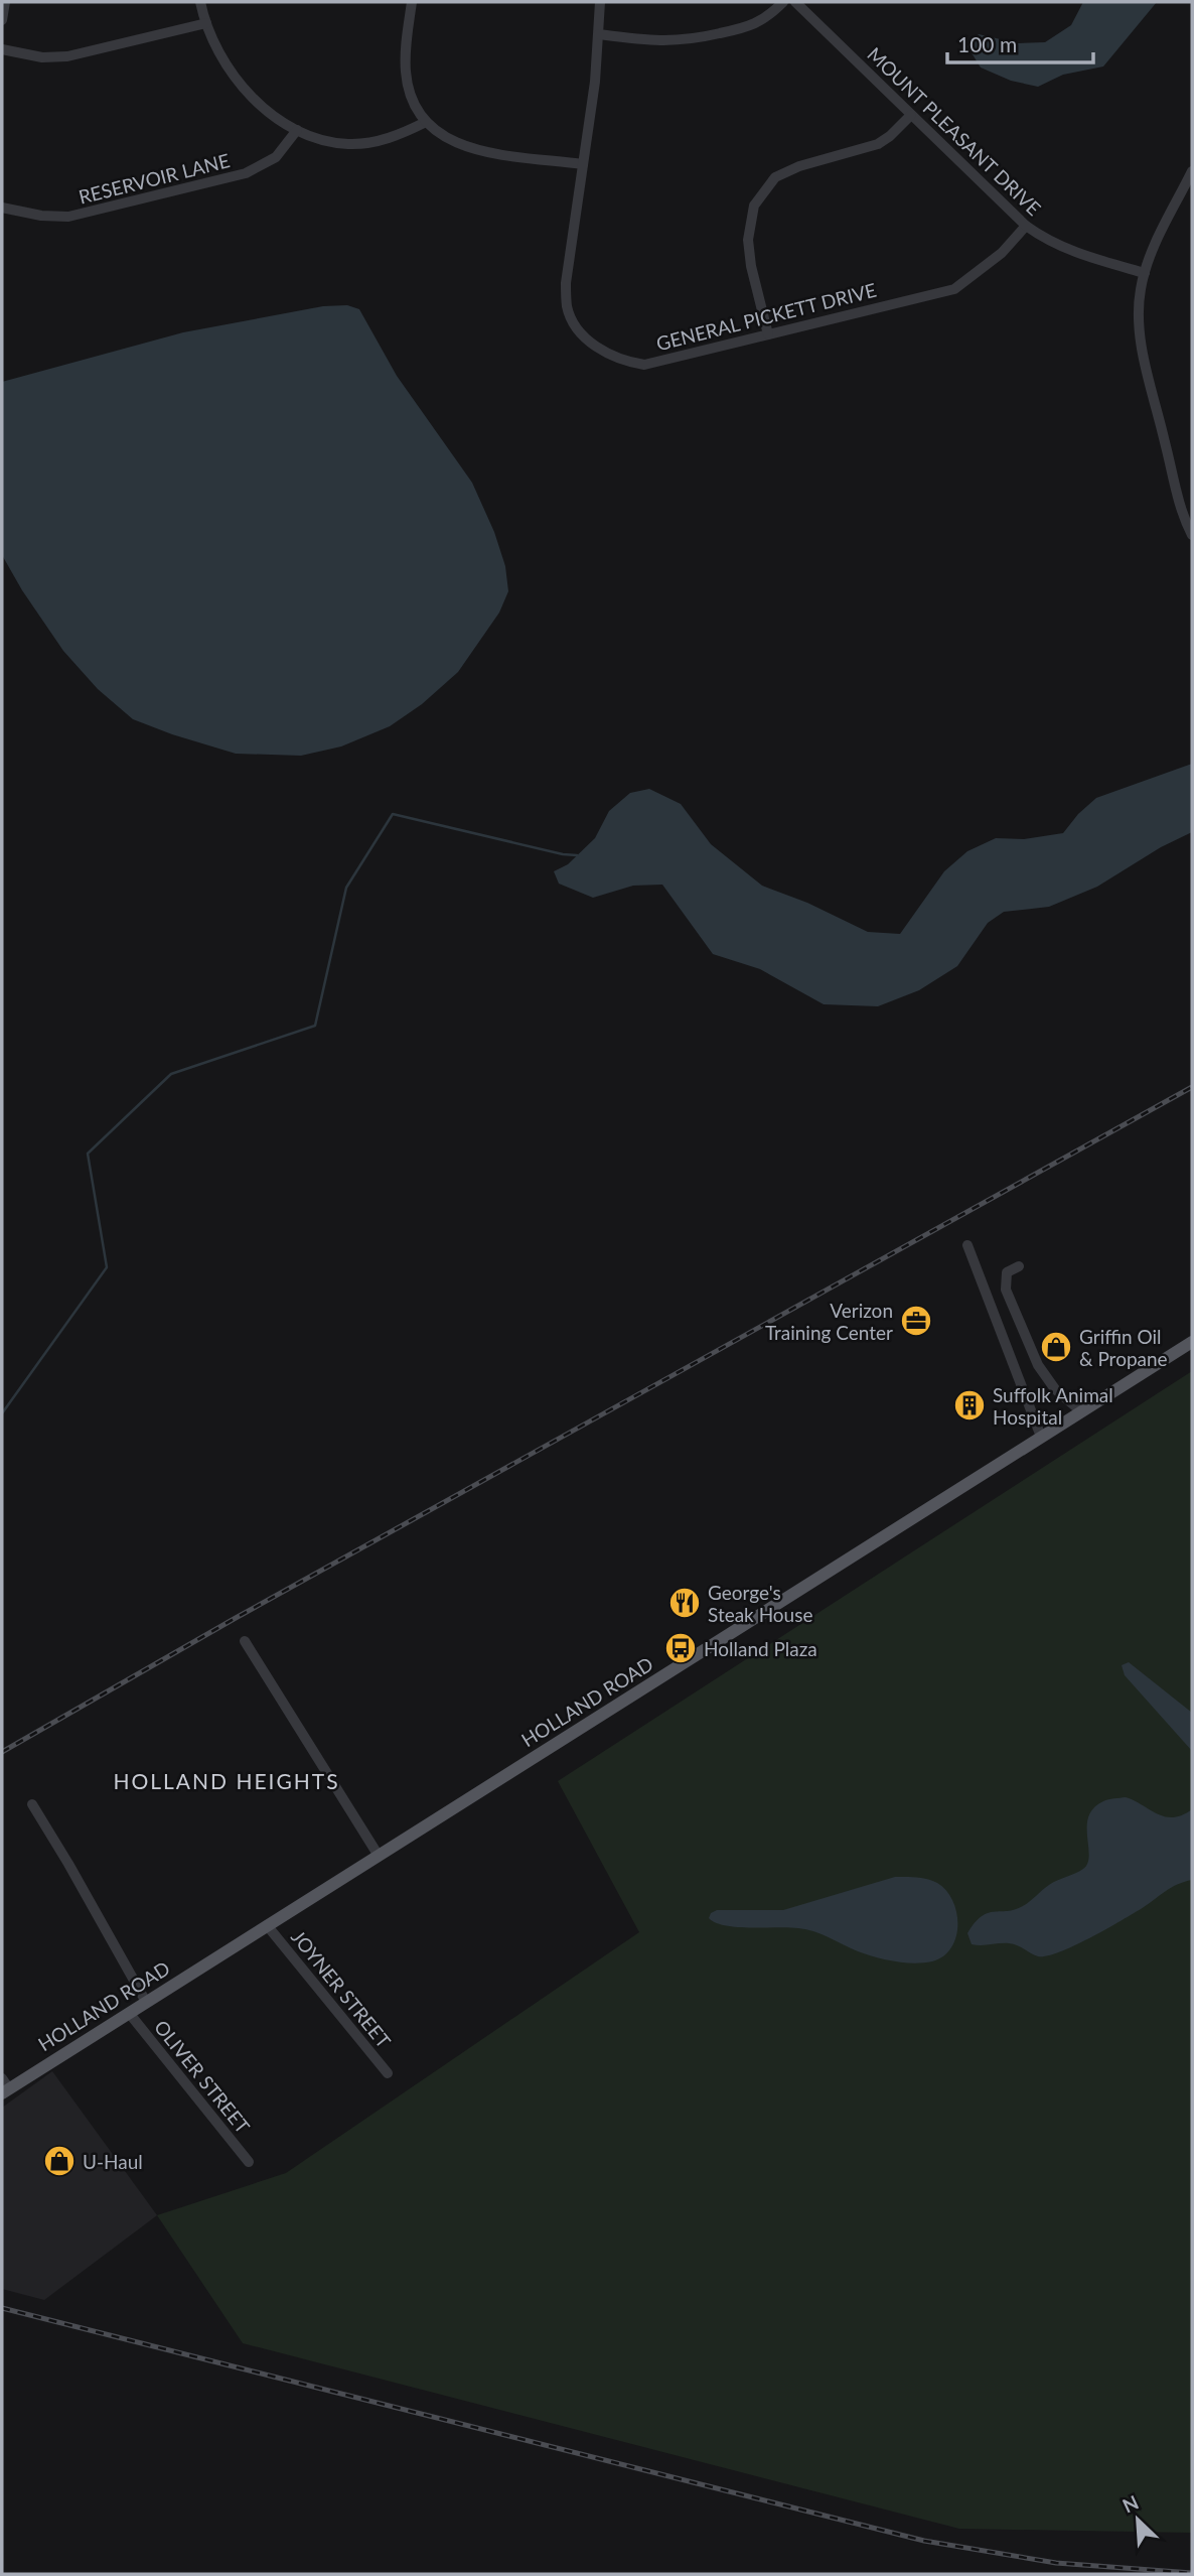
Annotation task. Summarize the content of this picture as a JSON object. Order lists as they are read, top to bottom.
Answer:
{
  "streets": {
    "main road": ["HOLLAND ROAD"],
    "street": [
      "MOUNT PLEASANT DRIVE",
      "RESERVOIR LANE",
      "GENERAL PICKETT DRIVE",
      "JOYNER STREET",
      "OLIVER STREET"
    ]
  },
  "crossings": [
    ["MOUNT PLEASANT DRIVE", "GENERAL PICKETT DRIVE"],
    ["HOLLAND ROAD", "JOYNER STREET"],
    ["HOLLAND ROAD", "OLIVER STREET"]
  ],
  "districts": ["HOLLAND HEIGHTS"],
  "places": {
    "office": ["Verizon Training Center"],
    "shop": ["Griffin Oil & Propane", "U-Haul"],
    "building": ["Suffolk Animal Hospital"],
    "restaurant": ["George's Steak House"],
    "bus stop": ["Holland Plaza"]
  },
  "scale_bar": "100 m",
  "north": "top left"
}
